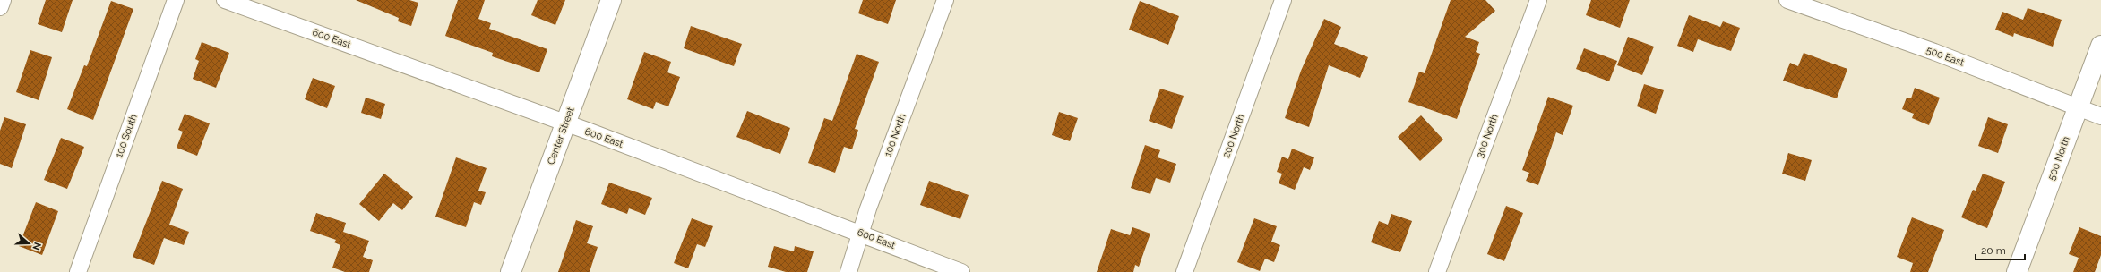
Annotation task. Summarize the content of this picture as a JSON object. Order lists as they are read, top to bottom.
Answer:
{
  "streets": {
    "street": [
      "600 East",
      "500 East",
      "100 North",
      "100 South",
      "Center Street",
      "200 North",
      "300 North",
      "500 North"
    ]
  },
  "crossings": [
    ["600 East", "100 North"],
    ["600 East", "Center Street"],
    ["500 East", "500 North"]
  ],
  "scale_bar": "20 m",
  "north": "right"
}
